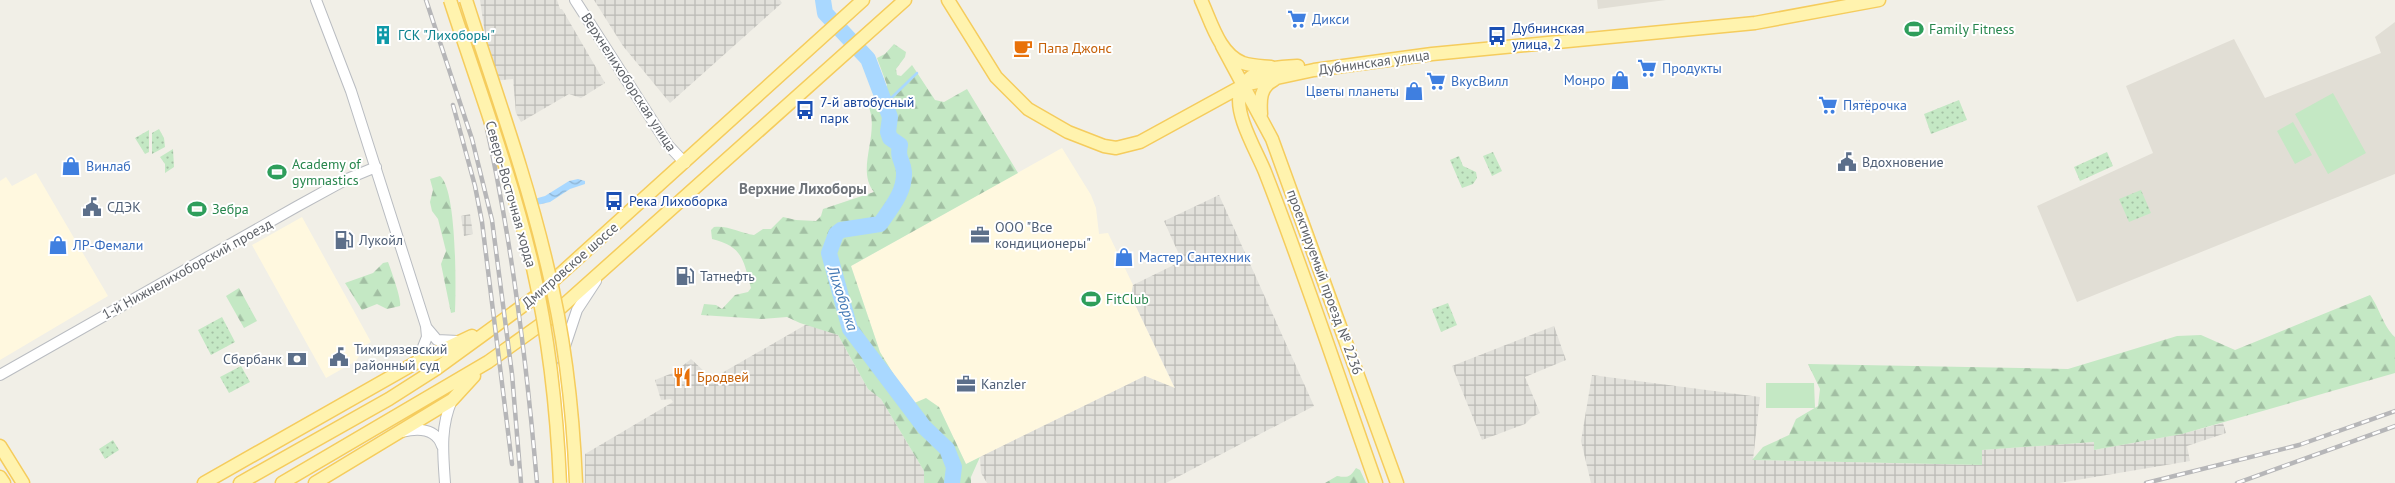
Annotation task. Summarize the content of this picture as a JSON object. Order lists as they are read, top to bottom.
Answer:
{
  "streets": {
    "main road": [
      "Дубнинская улица",
      "Северо-Восточная хорда",
      "Дмитровское шоссе",
      "проектируемый проезд № 2236"
    ],
    "street": ["Верхнелихоборская улица", "1-й Нижнелихоборский проезд"]
  },
  "crossings": [
    ["Верхнелихоборская улица", "Дмитровское шоссе"]
  ],
  "districts": ["Верхние Лихоборы"],
  "water": ["Лихоборка"],
  "places": {
    "supermarket": [
      "Дикси",
      "Продукты",
      "ВкусВилл",
      "Пятёрочка"
    ],
    "sports": [
      "Family Fitness",
      "Academy of gymnastics",
      "Зебра",
      "FitClub"
    ],
    "building": ["ГСК \"Лихоборы\""],
    "bus stop": ["Дубнинская улица, 2", "7-й автобусный парк", "Река Лихоборка"],
    "cafe": ["Папа Джонс"],
    "shop": [
      "Монро",
      "Цветы планеты",
      "Винлаб",
      "ЛР-Фемали",
      "Мастер Сантехник"
    ],
    "public building": ["Вдохновение", "СДЭК", "Тимирязевский районный суд"],
    "office": ["ООО \"Все кондиционеры\"", "Kanzler"],
    "fuel station": ["Лукойл", "Татнефть"],
    "bank": ["Сбербанк"],
    "restaurant": ["Бродвей"]
  }
}
